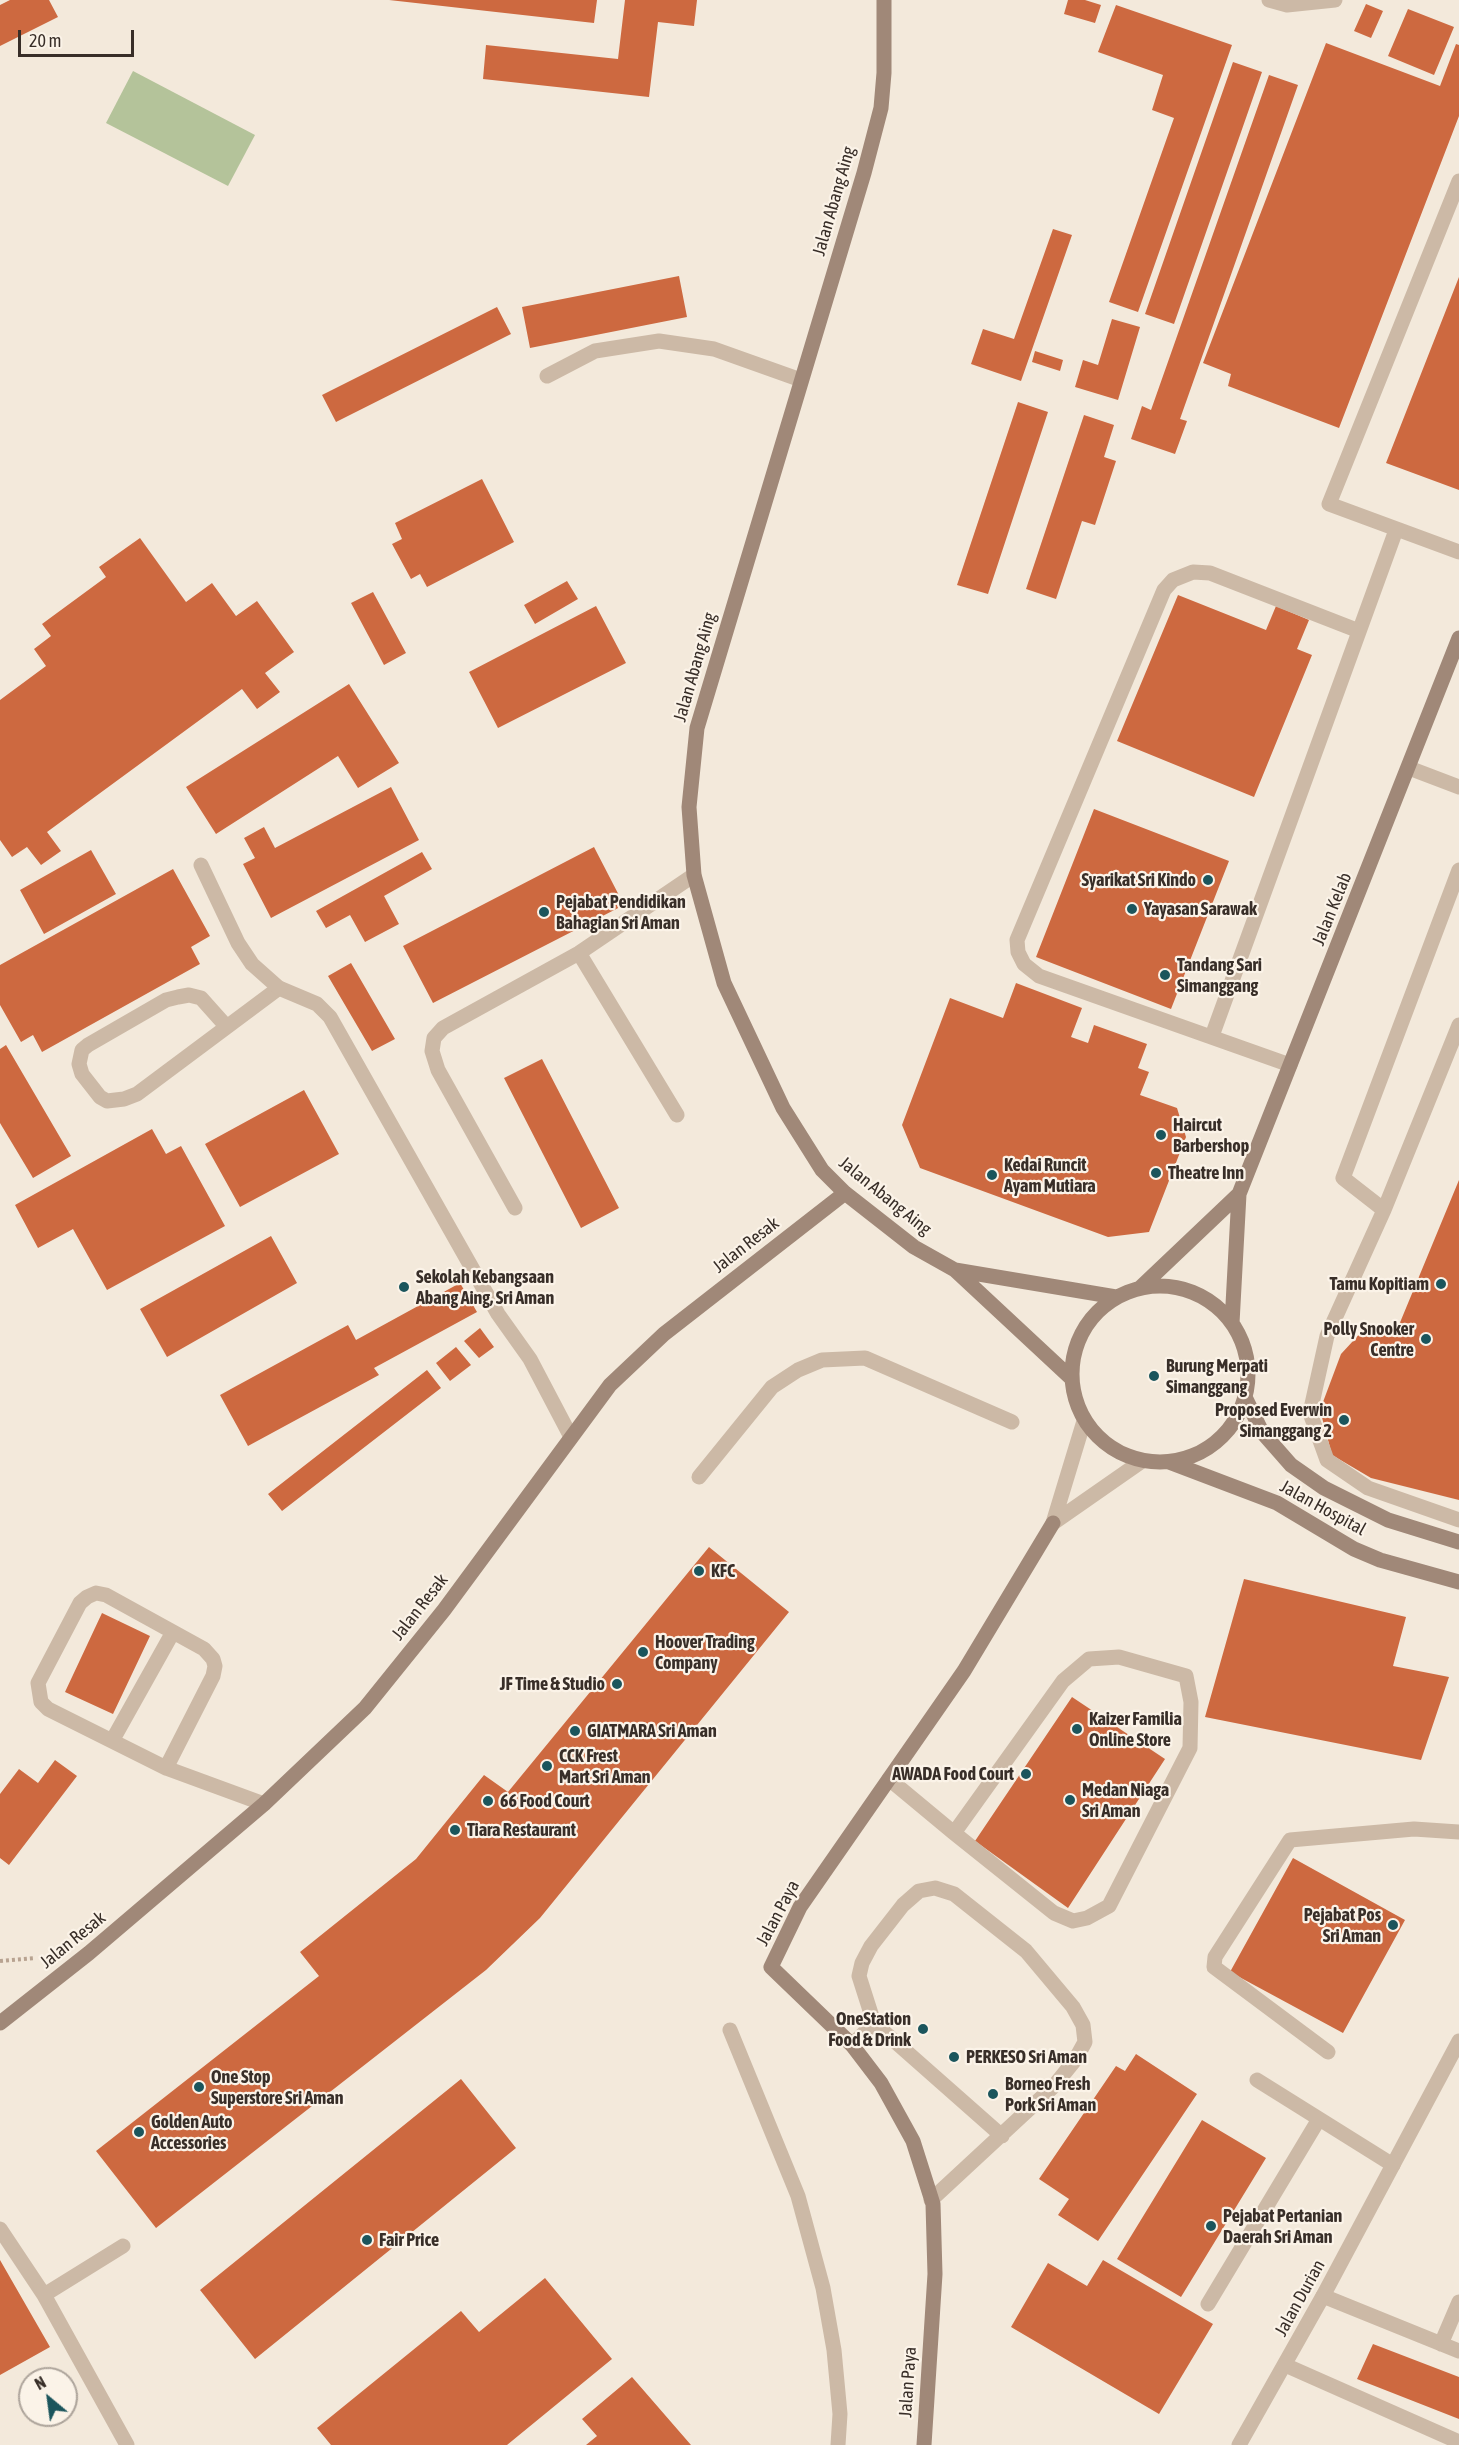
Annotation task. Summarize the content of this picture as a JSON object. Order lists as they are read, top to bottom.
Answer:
{
  "streets": {
    "street": [
      "Jalan Abang Aing",
      "Jalan Kelab",
      "Jalan Resak",
      "Jalan Hospital",
      "Jalan Paya",
      "Jalan Durian"
    ]
  },
  "crossings": [
    ["Jalan Abang Aing", "Jalan Resak"],
    ["Jalan Kelab", "Jalan Hospital"]
  ],
  "places": [
    "Syarikat Sri Kindo",
    "Yayasan Sarawak",
    "Pejabat Pendidikan Bahagian Sri Aman",
    "Tandang Sari Simanggang",
    "Haircut Barbershop",
    "Theatre Inn",
    "Kedai Runcit Ayam Mutiara",
    "Tamu Kopitiam",
    "Sekolah Kebangsaan Abang Aing, Sri Aman",
    "Polly Snooker Centre",
    "Burung Merpati Simanggang",
    "Proposed Everwin Simanggang 2",
    "KFC",
    "Hoover Trading Company",
    "JF Time & Studio",
    "Kaizer Familia Online Store",
    "GIATMARA Sri Aman",
    "CCK Frest Mart Sri Aman",
    "AWADA Food Court",
    "Medan Niaga Sri Aman",
    "66 Food Court",
    "Tiara Restaurant",
    "Pejabat Pos Sri Aman",
    "OneStation Food & Drink",
    "PERKESO Sri Aman",
    "One Stop Superstore Sri Aman",
    "Borneo Fresh Pork Sri Aman",
    "Golden Auto Accessories",
    "Pejabat Pertanian Daerah Sri Aman",
    "Fair Price"
  ],
  "scale_bar": "20 m",
  "north": "top left"
}
